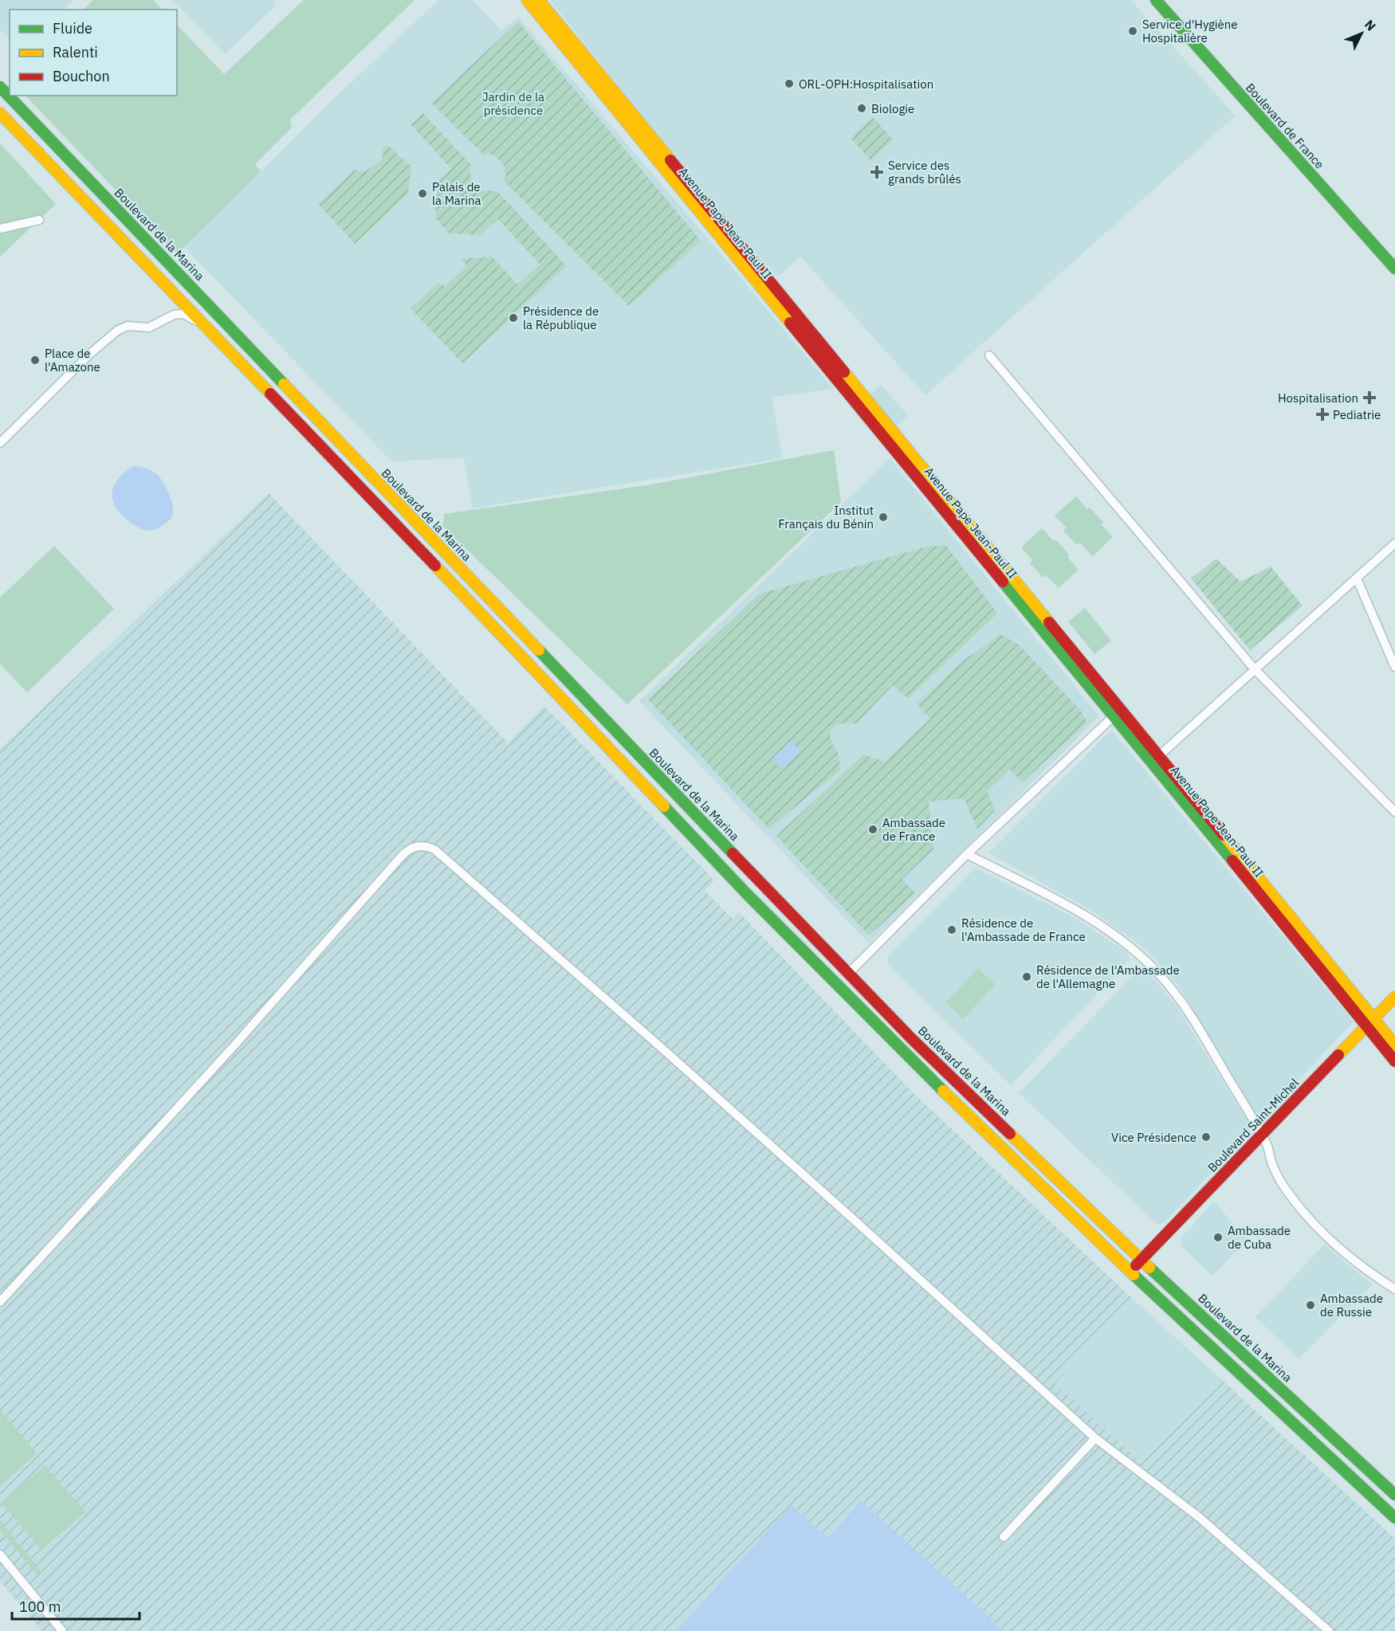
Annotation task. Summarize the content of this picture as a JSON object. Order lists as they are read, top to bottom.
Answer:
{
  "streets": {
    "main road": [
      "Boulevard de France",
      "Avenue Pape Jean-Paul II",
      "Boulevard de la Marina",
      "Boulevard Saint-Michel"
    ]
  },
  "crossings": [
    ["Avenue Pape Jean-Paul II", "Boulevard Saint-Michel"],
    ["Boulevard de la Marina", "Boulevard Saint-Michel"]
  ],
  "parks": ["Jardin de la présidence"],
  "places": {
    "other": [
      "Service d'Hygiène Hospitalière",
      "ORL-OPH:Hospitalisation",
      "Biologie",
      "Palais de la Marina",
      "Présidence de la République",
      "Place de l'Amazone",
      "Institut Français du Bénin",
      "Ambassade de France",
      "Résidence de l'Ambassade de France",
      "Résidence de l'Ambassade de l'Allemagne",
      "Vice Présidence",
      "Ambassade de Cuba",
      "Ambassade de Russie"
    ],
    "health": ["Service des grands brûlés", "Hospitalisation", "Pediatrie"]
  },
  "legend": ["Fluide", "Ralenti", "Bouchon"],
  "scale_bar": "100 m",
  "north": "top right"
}
